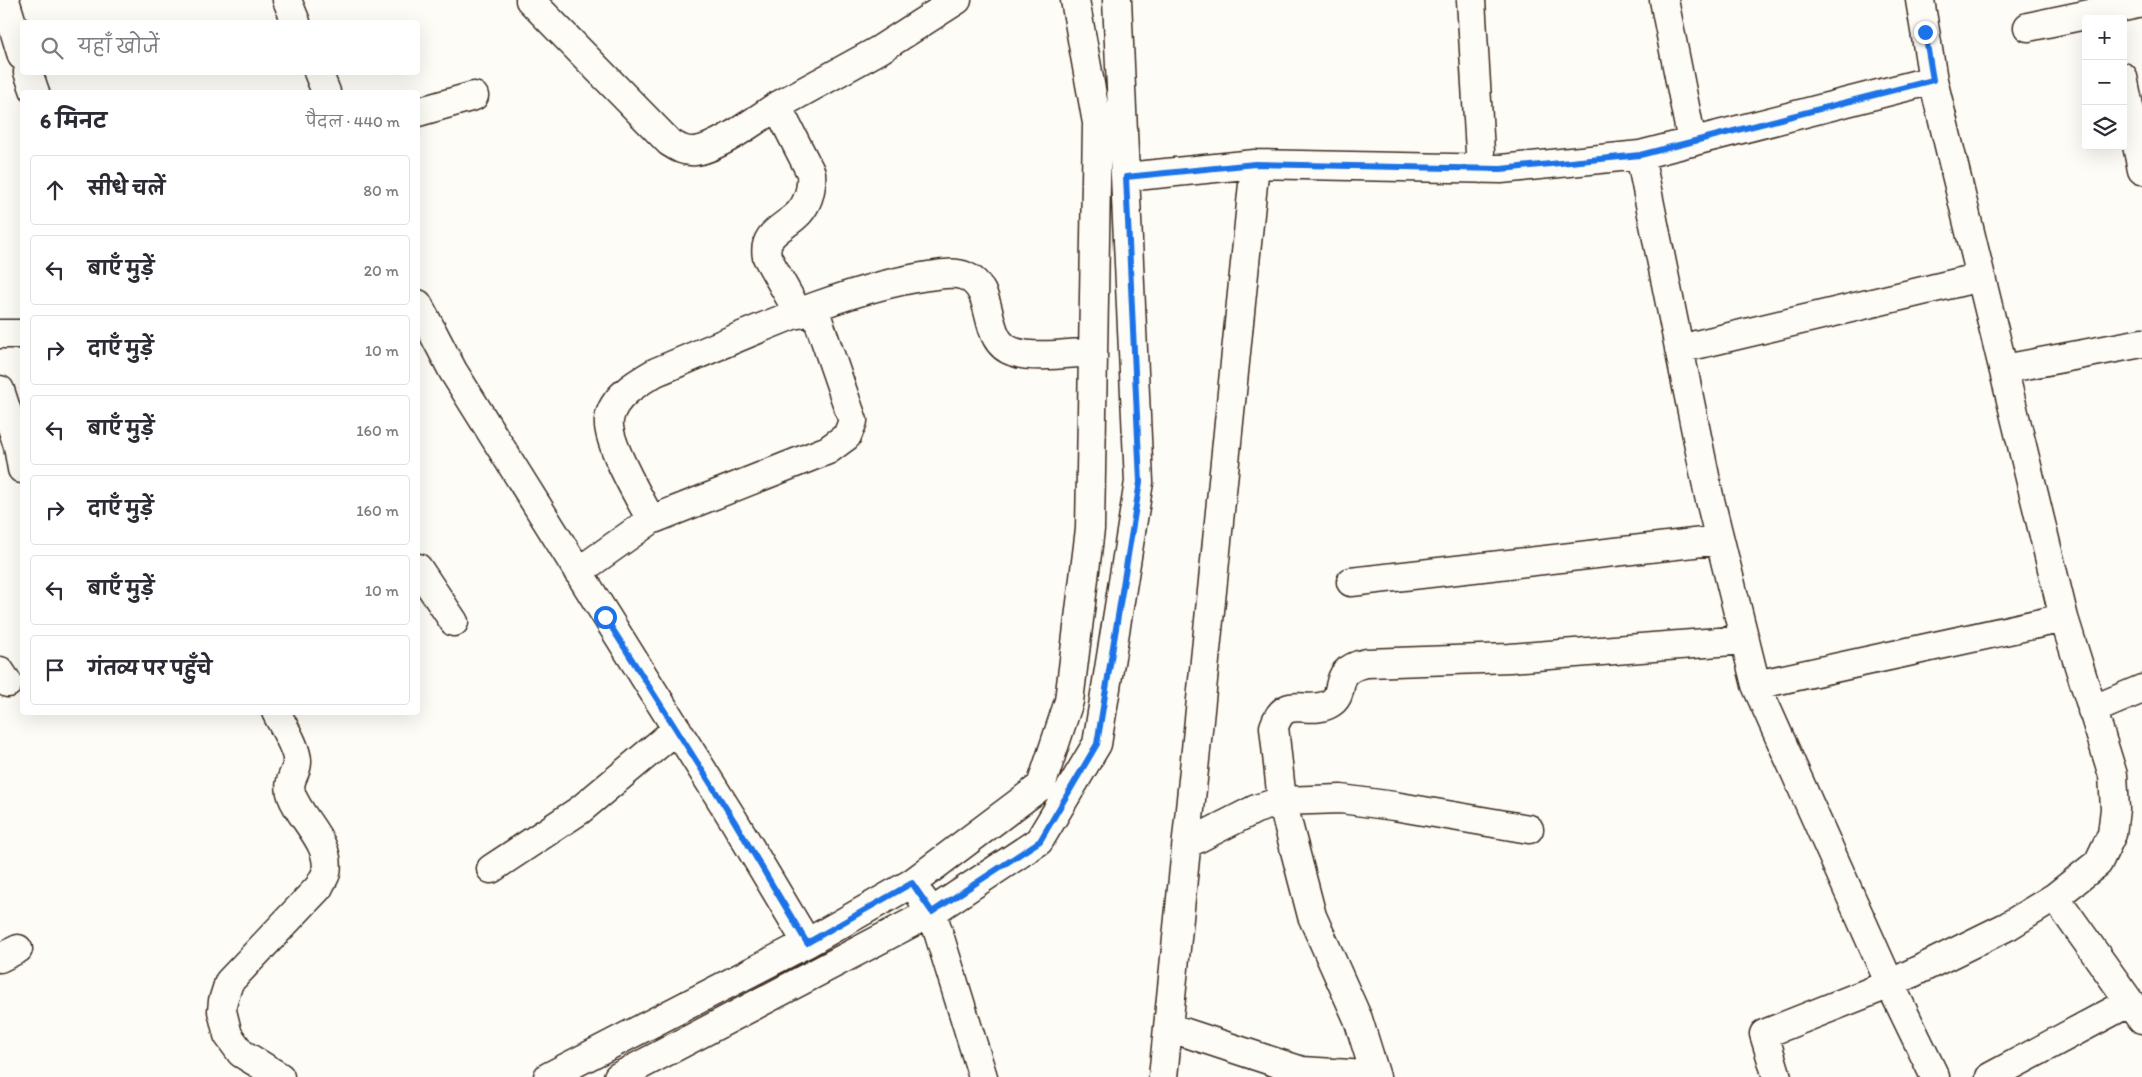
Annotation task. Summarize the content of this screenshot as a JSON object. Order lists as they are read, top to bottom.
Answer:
{
  "page": {
    "map_buttons": ["+", "−"],
    "search": "यहाँ खोजें",
    "heading": ["6 मिनट", "पैदल · 440 m"],
    "list": [
      ["सीधे चलें", "80 m"],
      ["बाएँ मुड़ें", "20 m"],
      ["दाएँ मुड़ें", "10 m"],
      ["बाएँ मुड़ें", "160 m"],
      ["दाएँ मुड़ें", "160 m"],
      ["बाएँ मुड़ें", "10 m"],
      "गंतव्य पर पहुँचे"
    ]
  }
}
